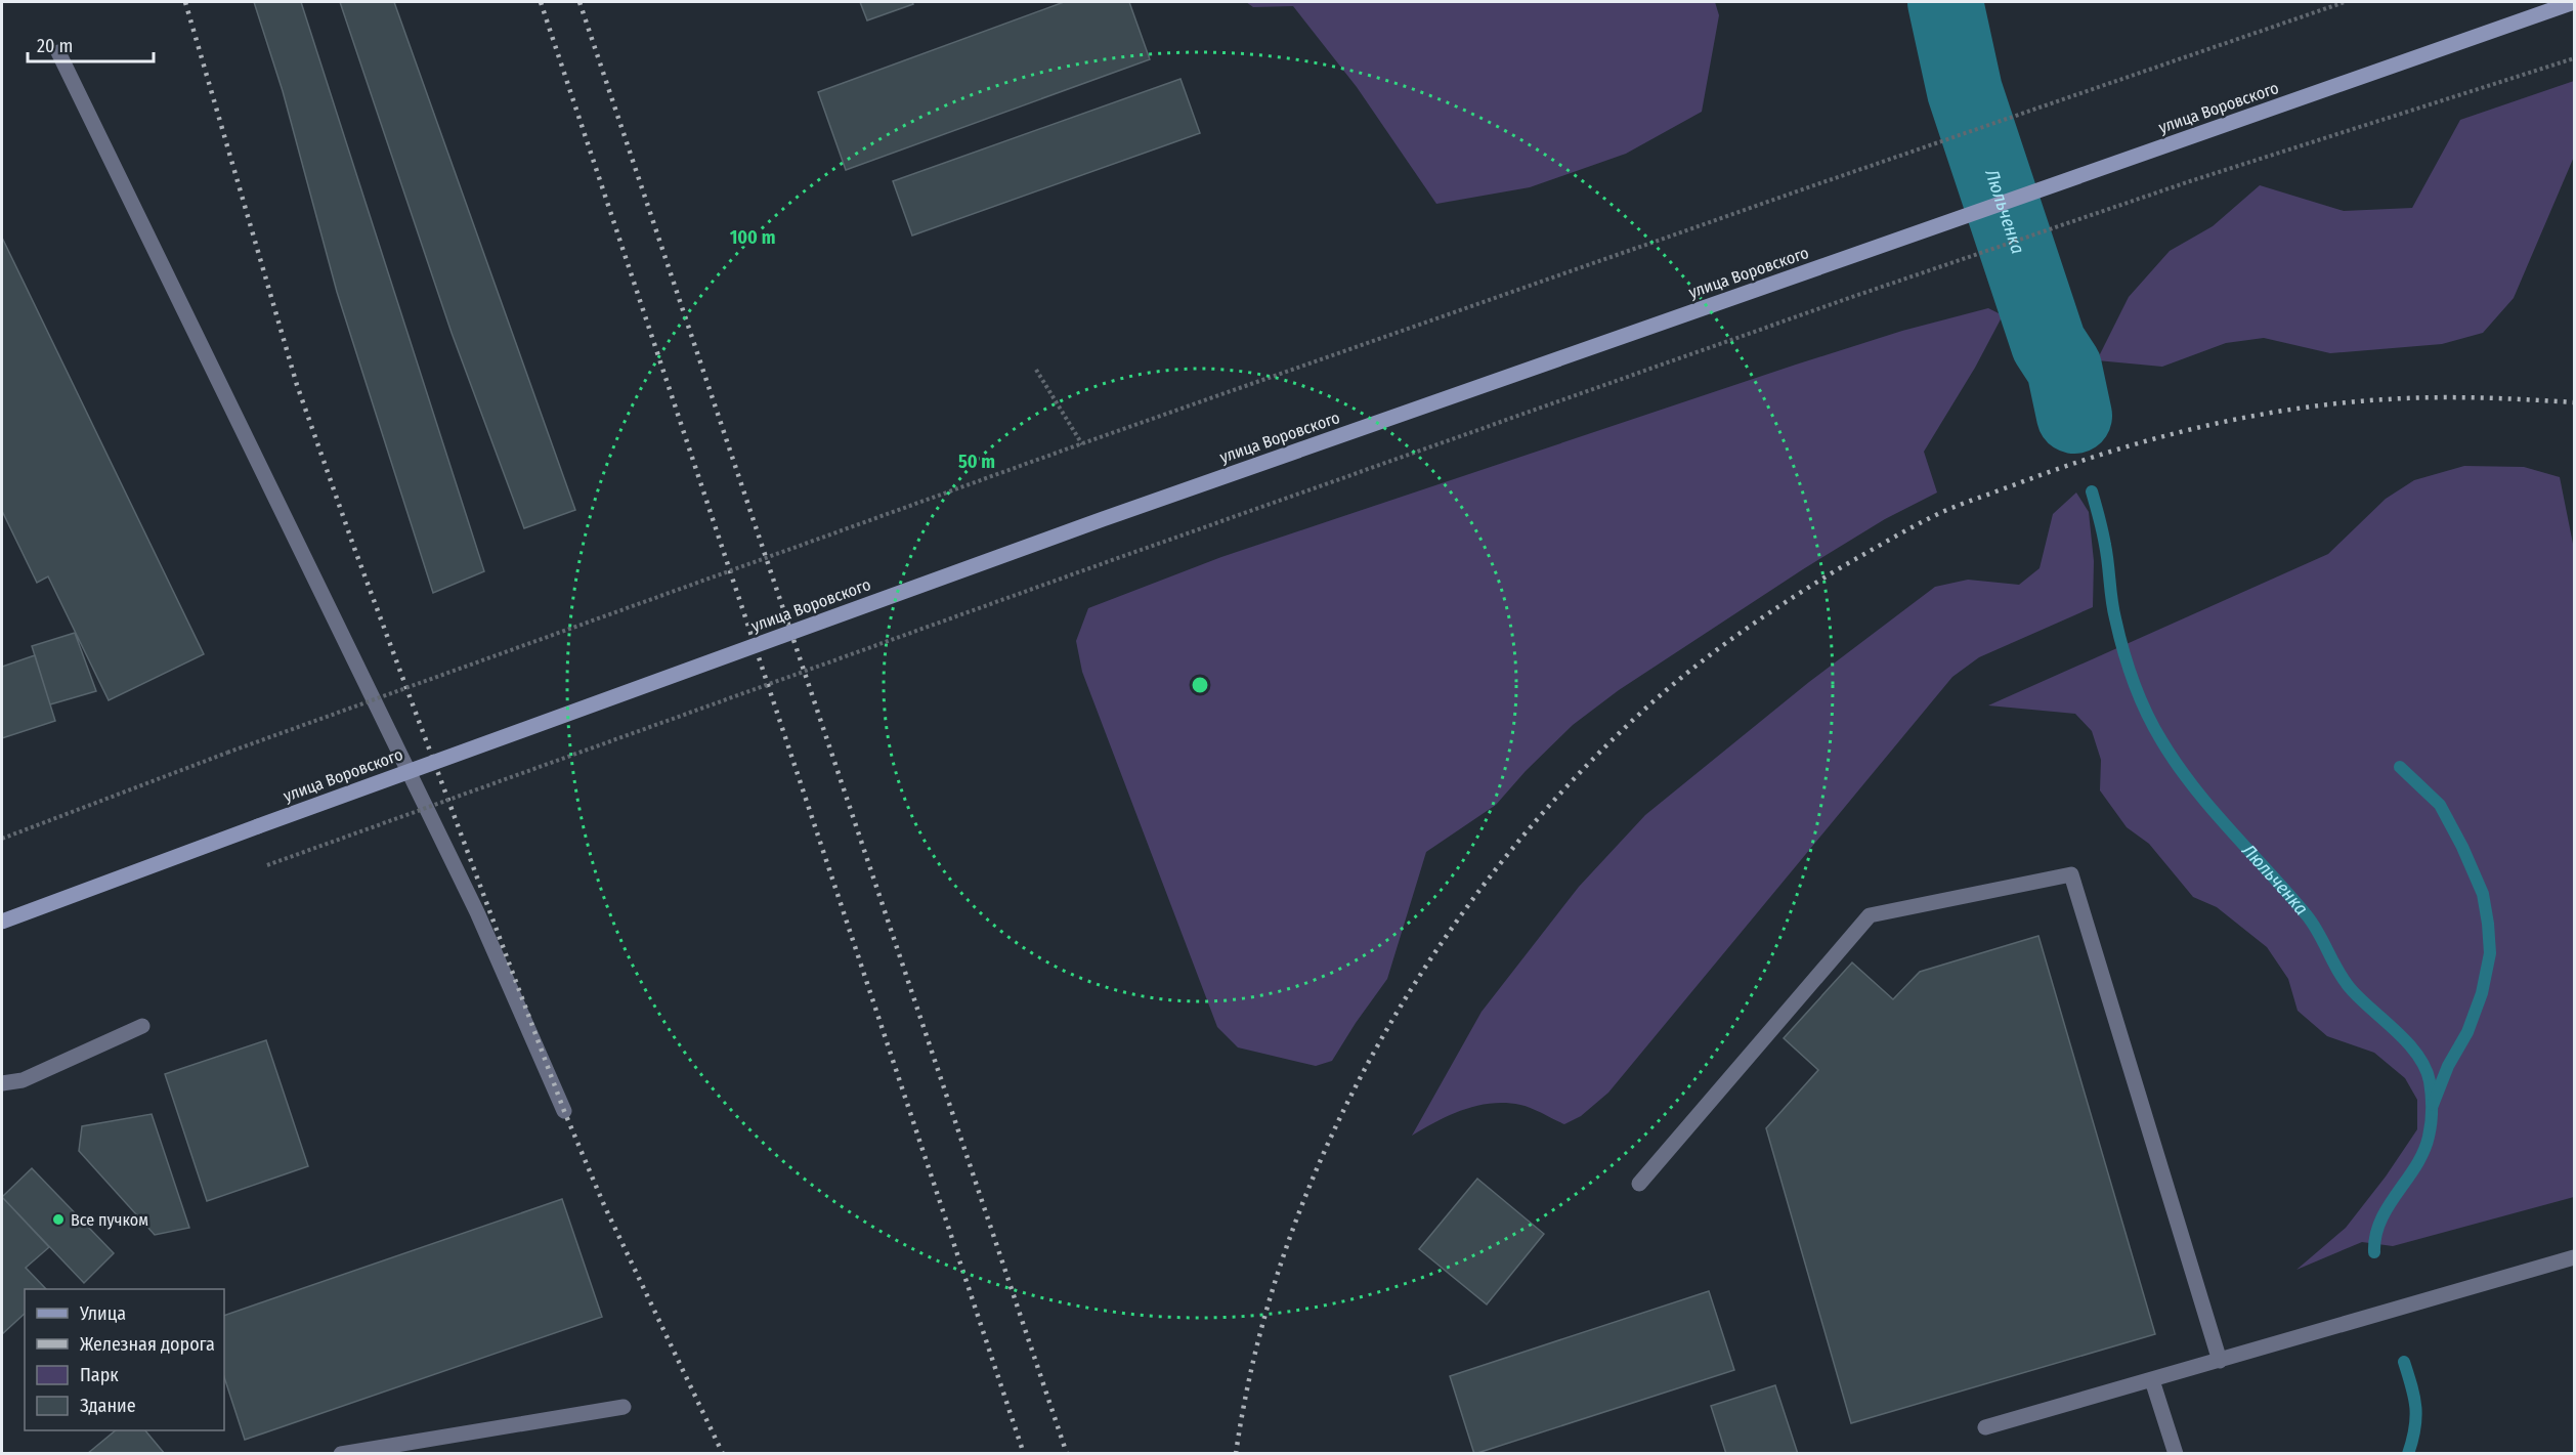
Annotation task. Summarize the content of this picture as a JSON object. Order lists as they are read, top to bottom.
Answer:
{
  "streets": {
    "main road": ["улица Воровского"]
  },
  "water": ["Люльченка"],
  "places": ["Все пучком"],
  "legend": [
    "Улица",
    "Железная дорога",
    "Парк",
    "Здание"
  ],
  "scale_bar": "20 m",
  "rings": ["100 m", "50 m"]
}
